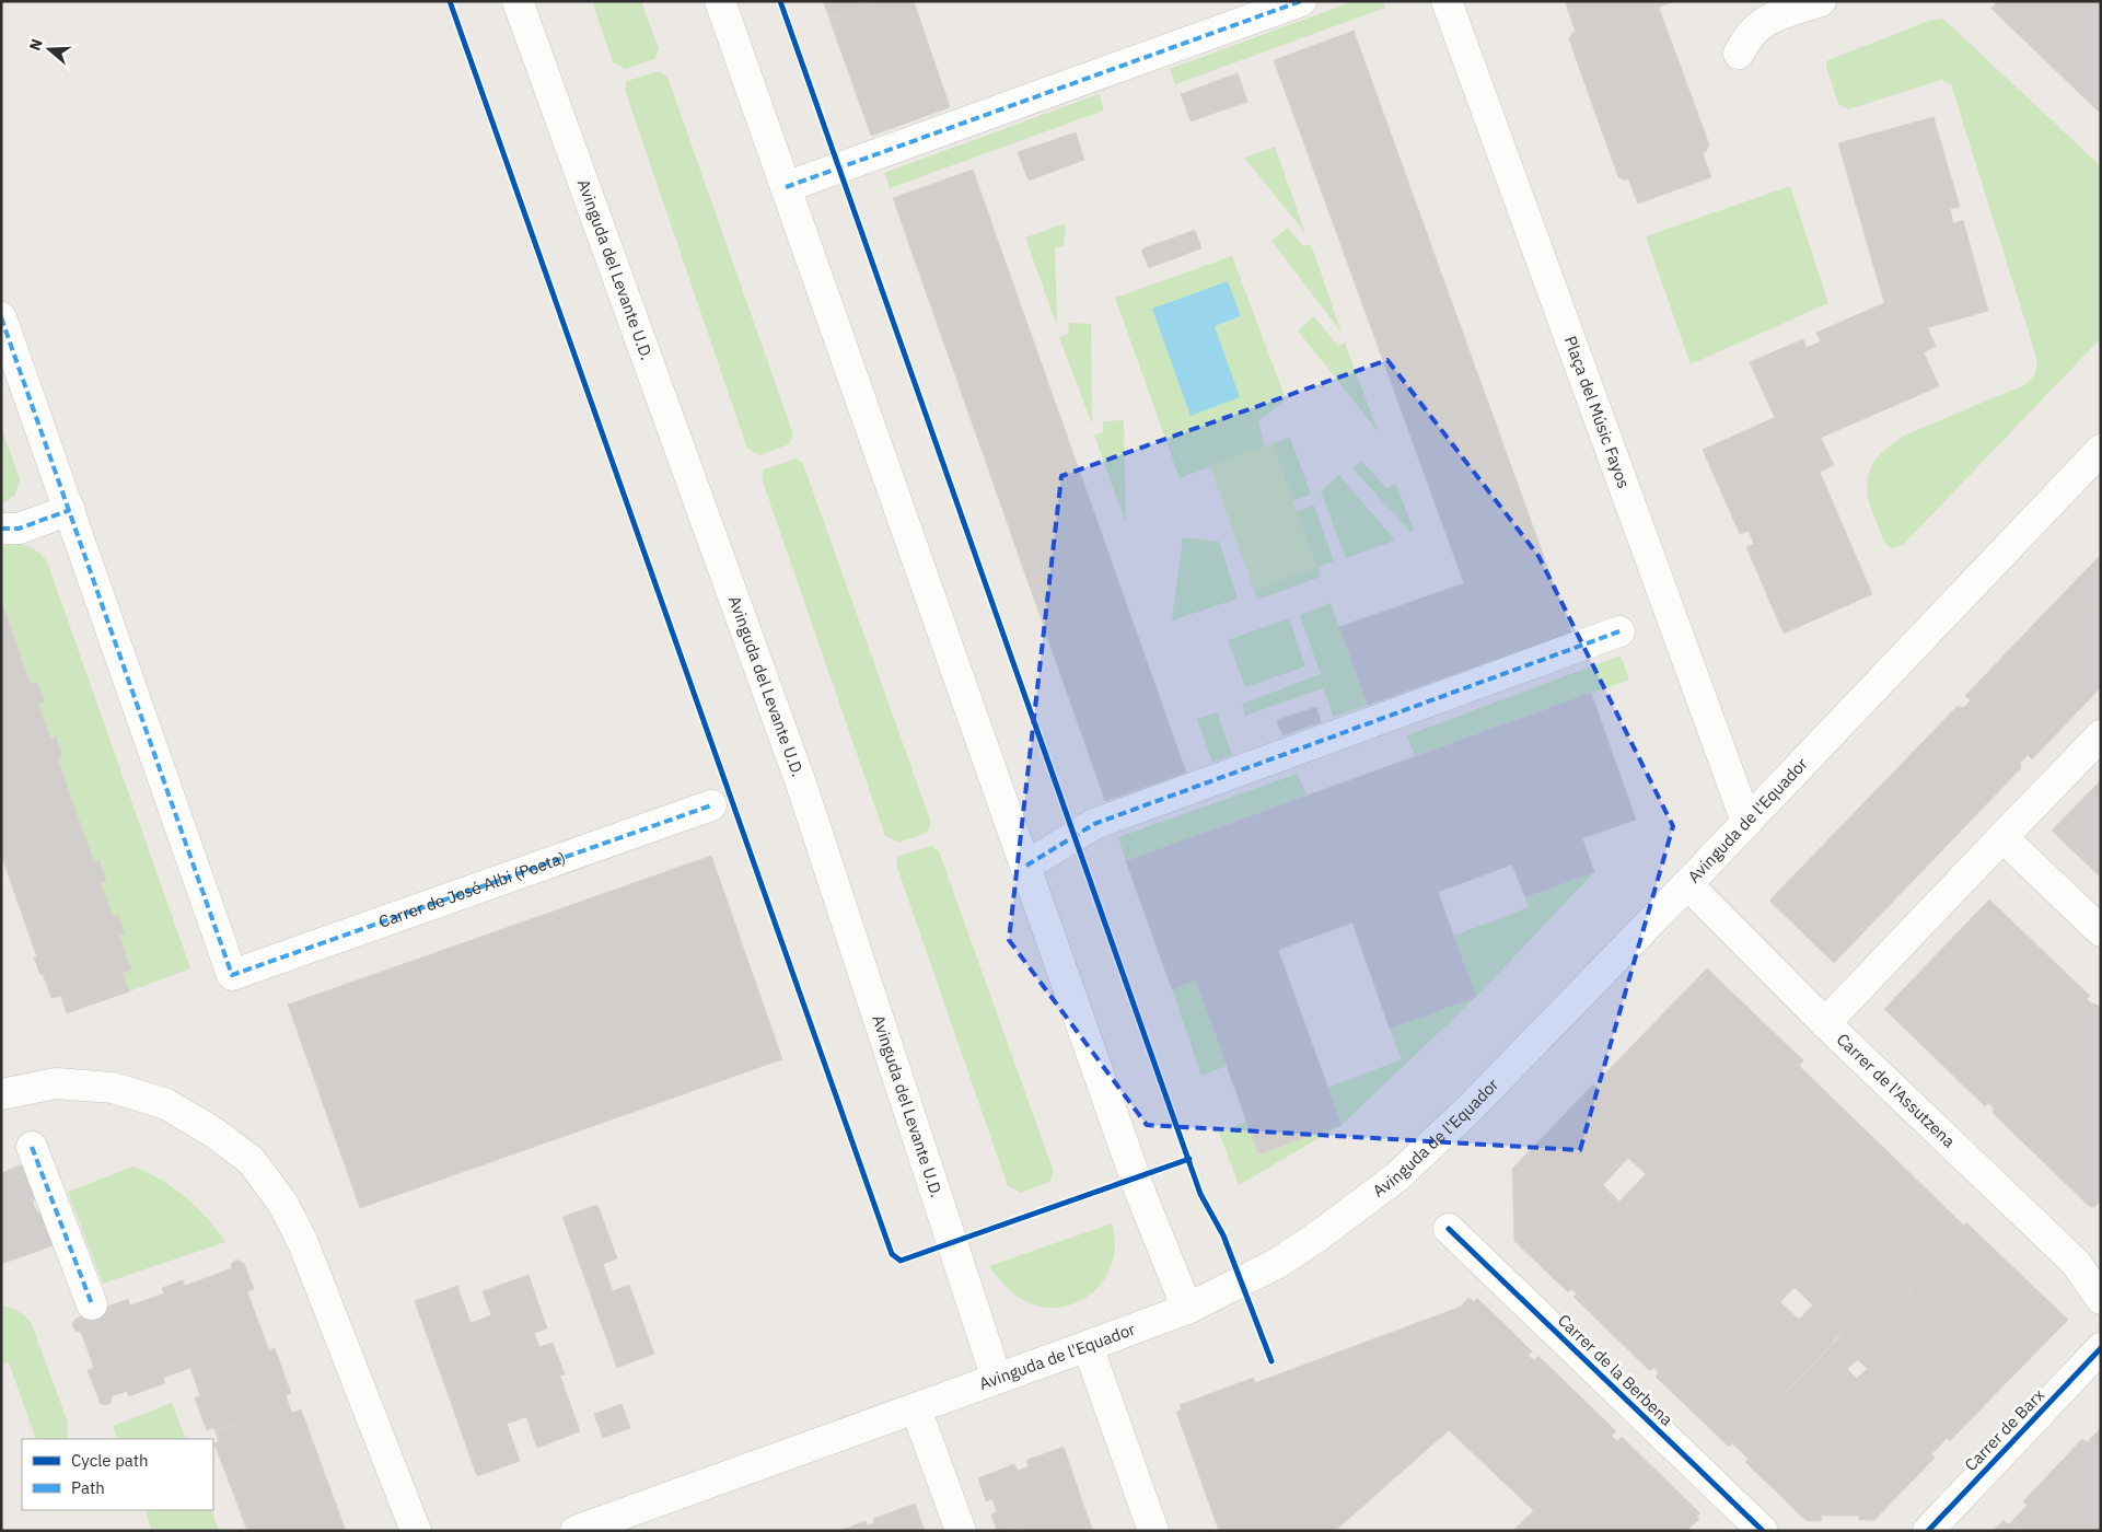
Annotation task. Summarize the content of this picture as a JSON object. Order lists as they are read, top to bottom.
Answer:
{
  "streets": {
    "street": [
      "Avinguda del Levante U.D.",
      "Plaça del Músic Fayos",
      "Avinguda de l'Equador",
      "Carrer de José Albi (Poeta)",
      "Carrer de l'Assutzena",
      "Carrer de la Berbena",
      "Carrer de Barx"
    ]
  },
  "crossings": [
    ["Avinguda del Levante U.D.", "Avinguda de l'Equador"],
    ["Plaça del Músic Fayos", "Avinguda de l'Equador"],
    ["Avinguda de l'Equador", "Carrer de l'Assutzena"]
  ],
  "legend": ["Cycle path", "Path"],
  "north": "left"
}
